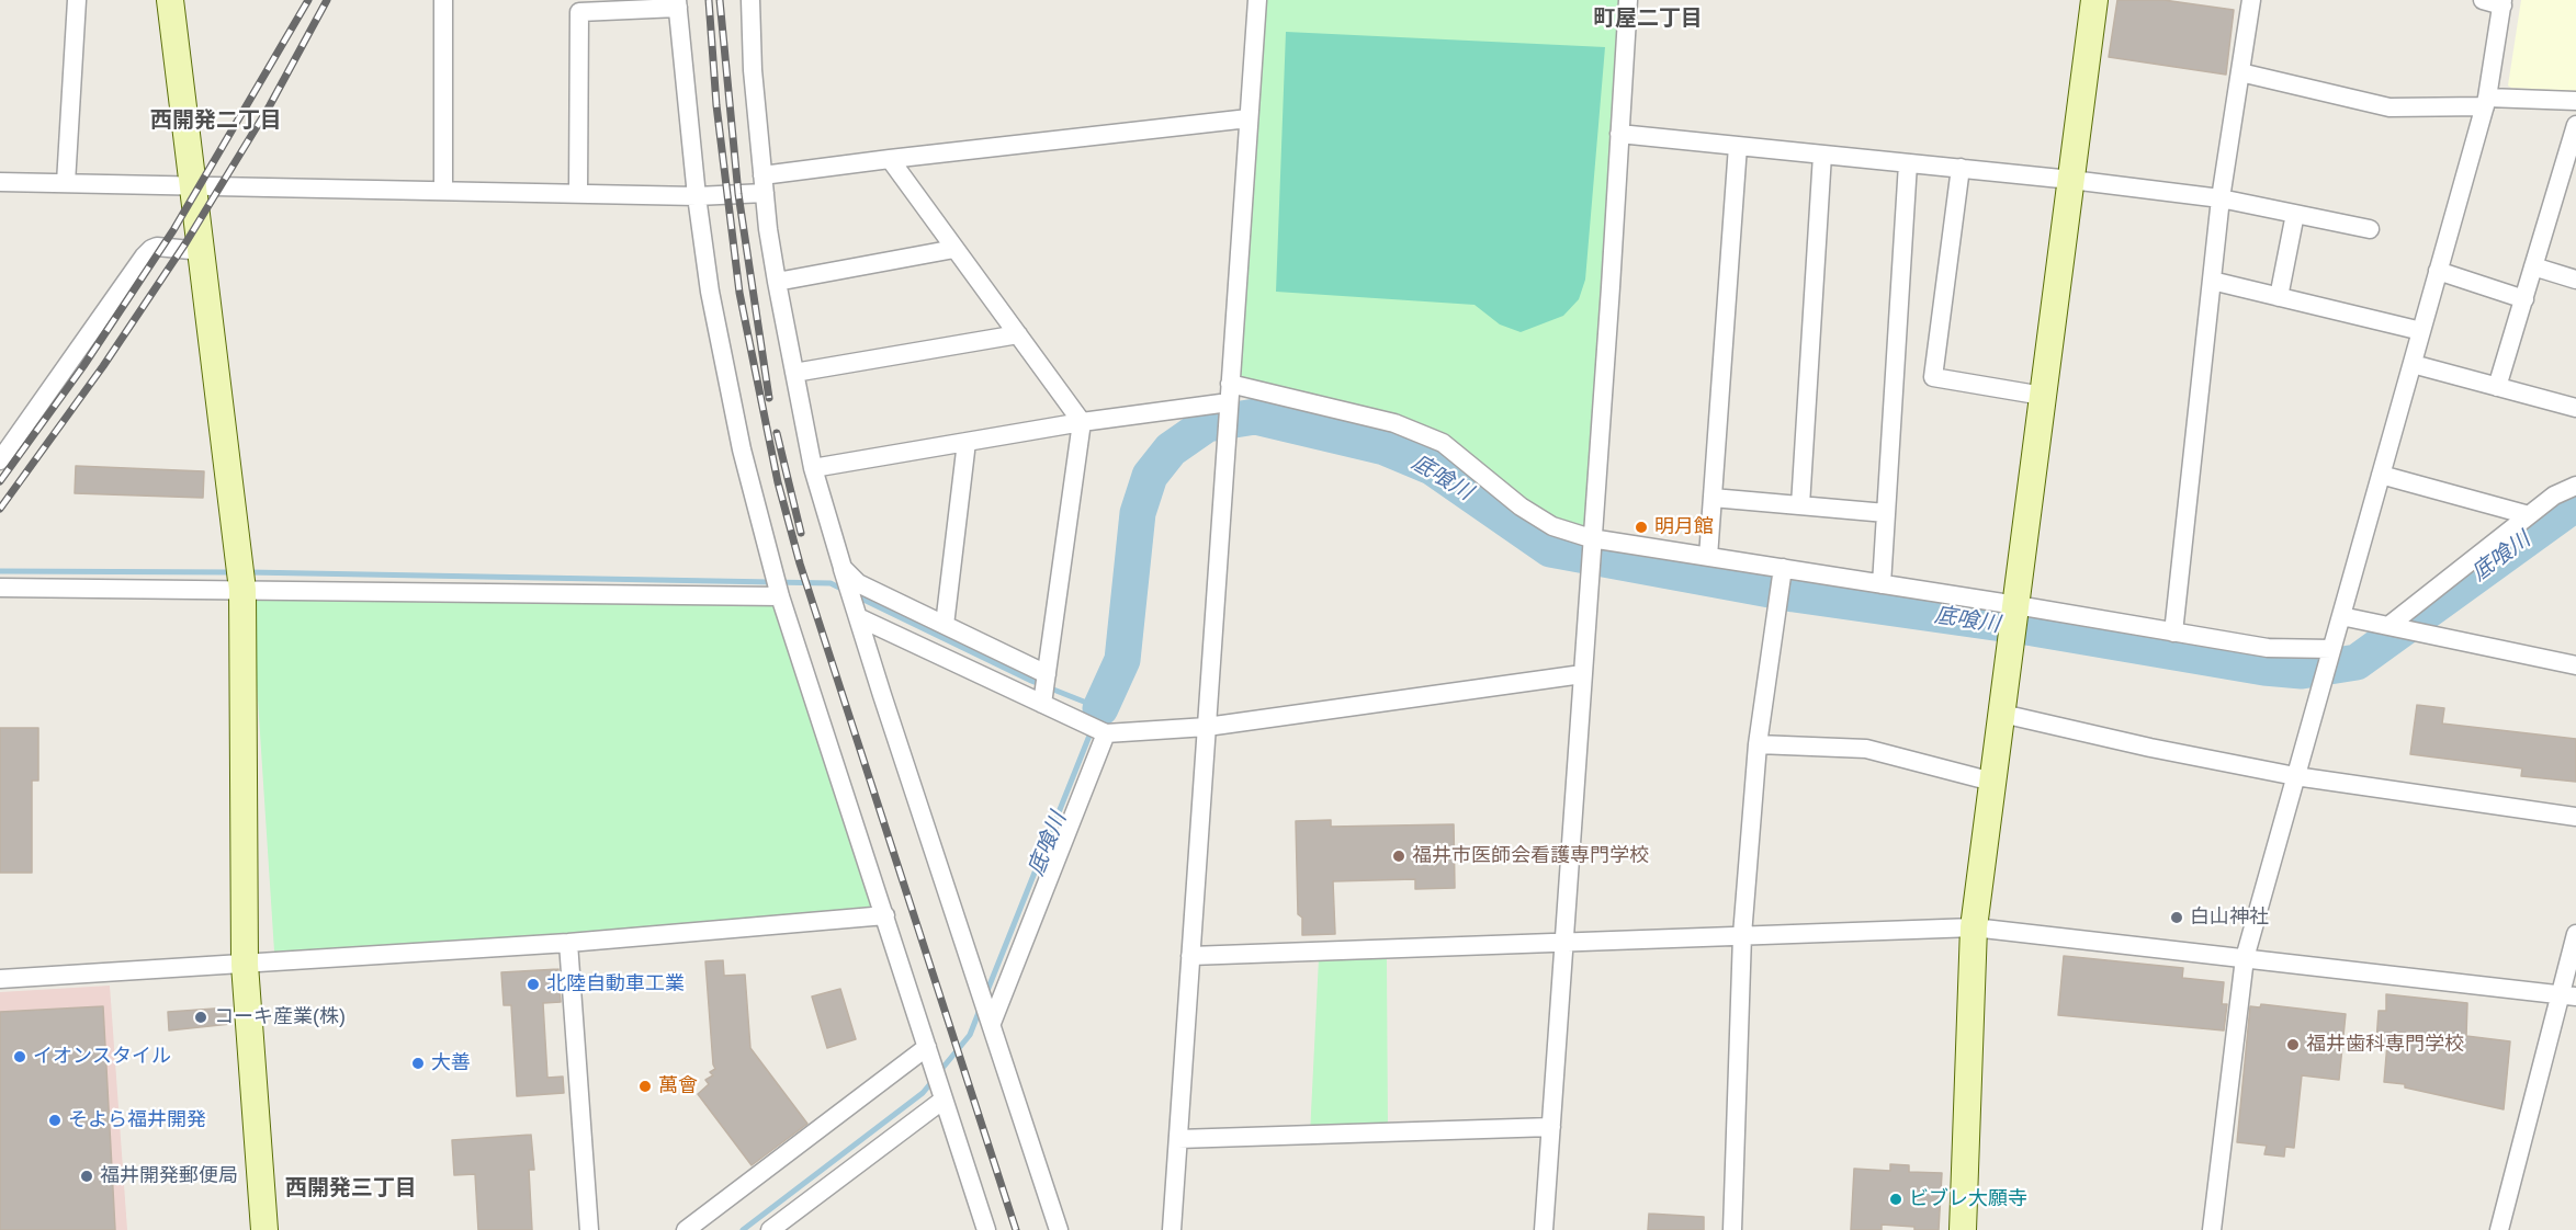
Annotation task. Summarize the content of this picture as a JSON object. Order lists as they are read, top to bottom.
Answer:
{
  "districts": ["町屋二丁目", "西開発二丁目", "西開発三丁目"],
  "water": ["底喰川"],
  "places": [
    "明月館",
    "福井市医師会看護専門学校",
    "白山神社",
    "北陸自動車工業",
    "コーキ産業(株)",
    "福井歯科専門学校",
    "イオンスタイル",
    "大善",
    "萬會",
    "そよら福井開発",
    "福井開発郵便局",
    "ビブレ大願寺"
  ]
}
